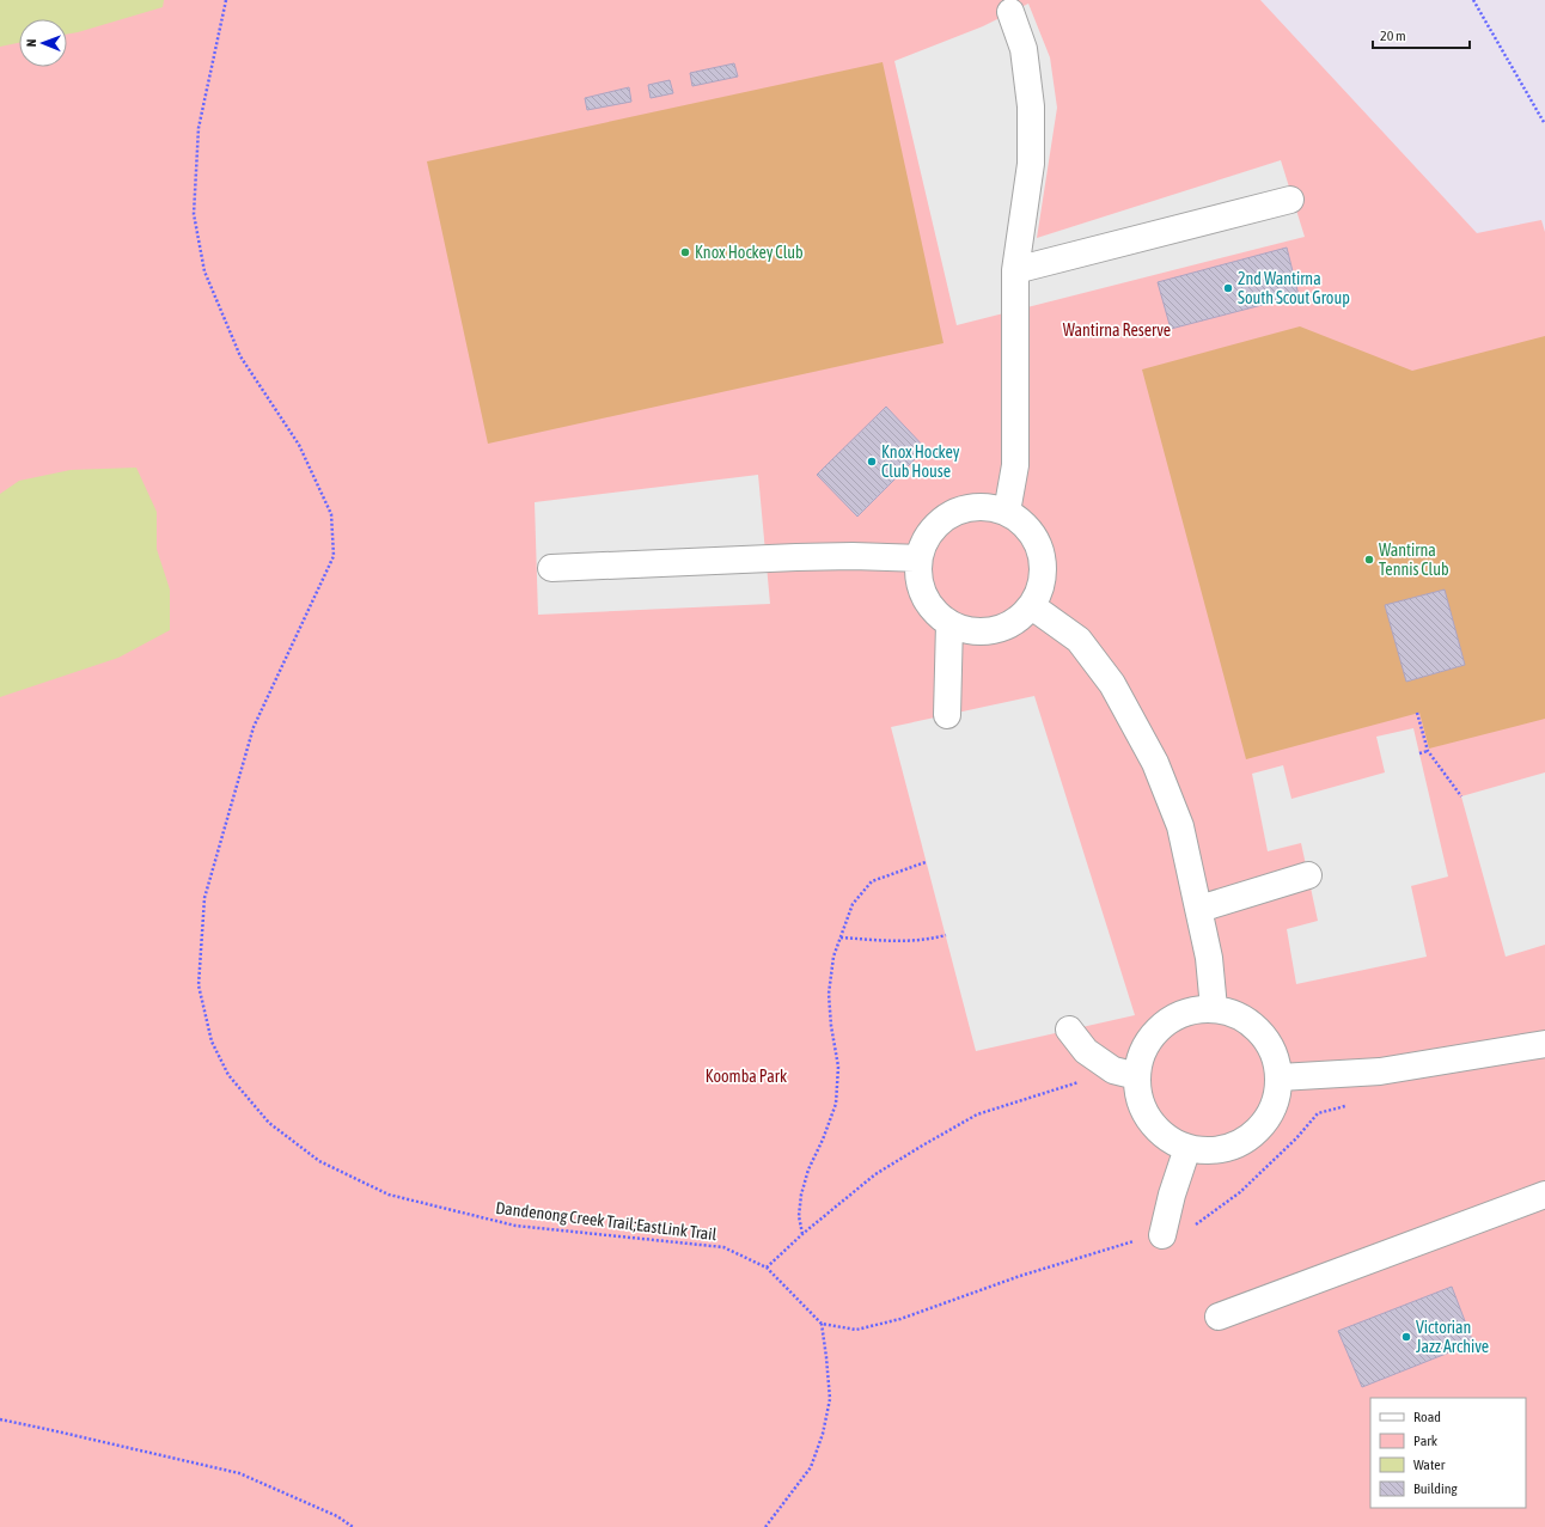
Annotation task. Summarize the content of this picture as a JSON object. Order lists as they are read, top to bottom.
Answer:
{
  "streets": {
    "path": ["Dandenong Creek Trail;EastLink Trail"]
  },
  "parks": ["Wantirna Reserve", "Koomba Park"],
  "places": [
    "Knox Hockey Club",
    "2nd Wantirna South Scout Group",
    "Knox Hockey Club House",
    "Wantirna Tennis Club",
    "Victorian Jazz Archive"
  ],
  "legend": [
    "Road",
    "Park",
    "Water",
    "Building"
  ],
  "scale_bar": "20 m",
  "north": "left"
}
